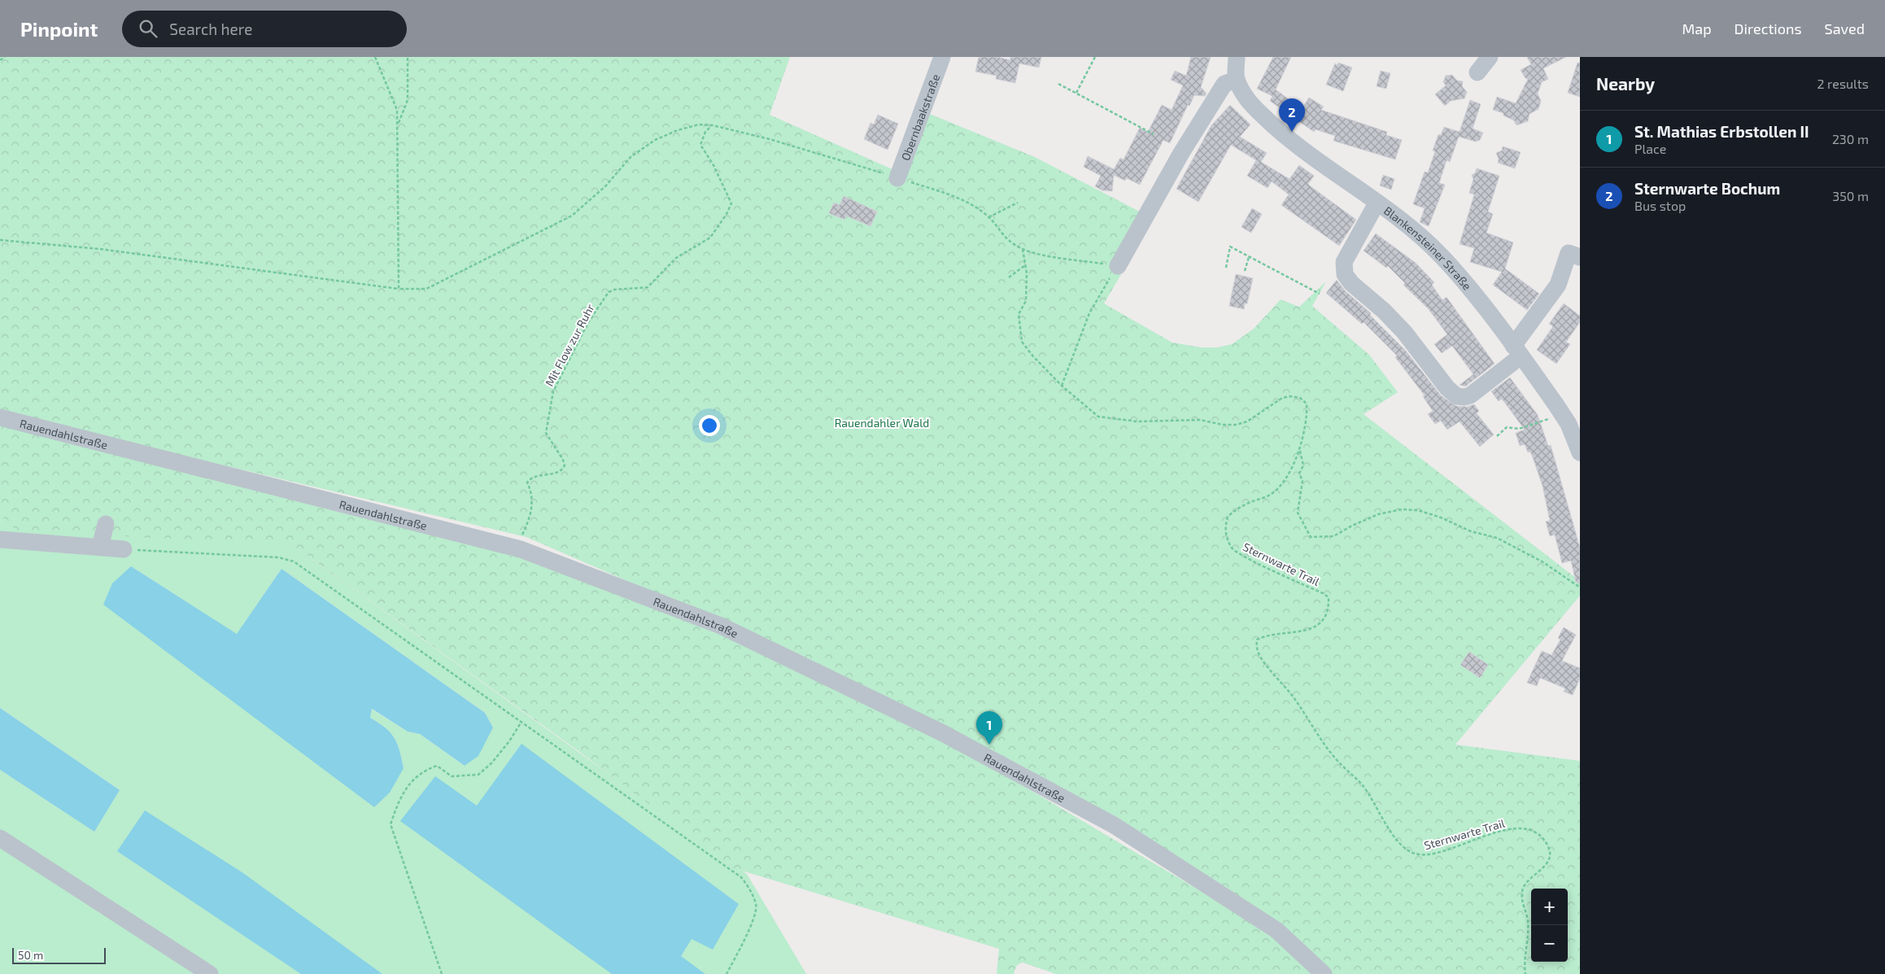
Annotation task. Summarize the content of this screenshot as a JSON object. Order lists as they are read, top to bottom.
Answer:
{
  "streets": {
    "street": ["Obernbaakstraße", "Blankensteiner Straße", "Rauendahlstraße"],
    "path": ["Mit Flow zur Ruhr", "Sternwarte Trail"]
  },
  "crossings": [
    ["Mit Flow zur Ruhr", "Rauendahlstraße"]
  ],
  "parks": ["Rauendahler Wald"],
  "scale_bar": "50 m",
  "page": {
    "header": "Pinpoint",
    "search": "Search here",
    "nav": ["Map", "Directions", "Saved"],
    "heading": ["Nearby", "2 results"],
    "pins": ["2", "1"],
    "list": [
      {
        "mark": "1",
        "name": "St. Mathias Erbstollen II",
        "note": "Place",
        "value": "230 m"
      },
      {
        "mark": "2",
        "name": "Sternwarte Bochum",
        "note": "Bus stop",
        "value": "350 m"
      }
    ],
    "map_buttons": ["+", "−"],
    "scale": "50 m"
  }
}
